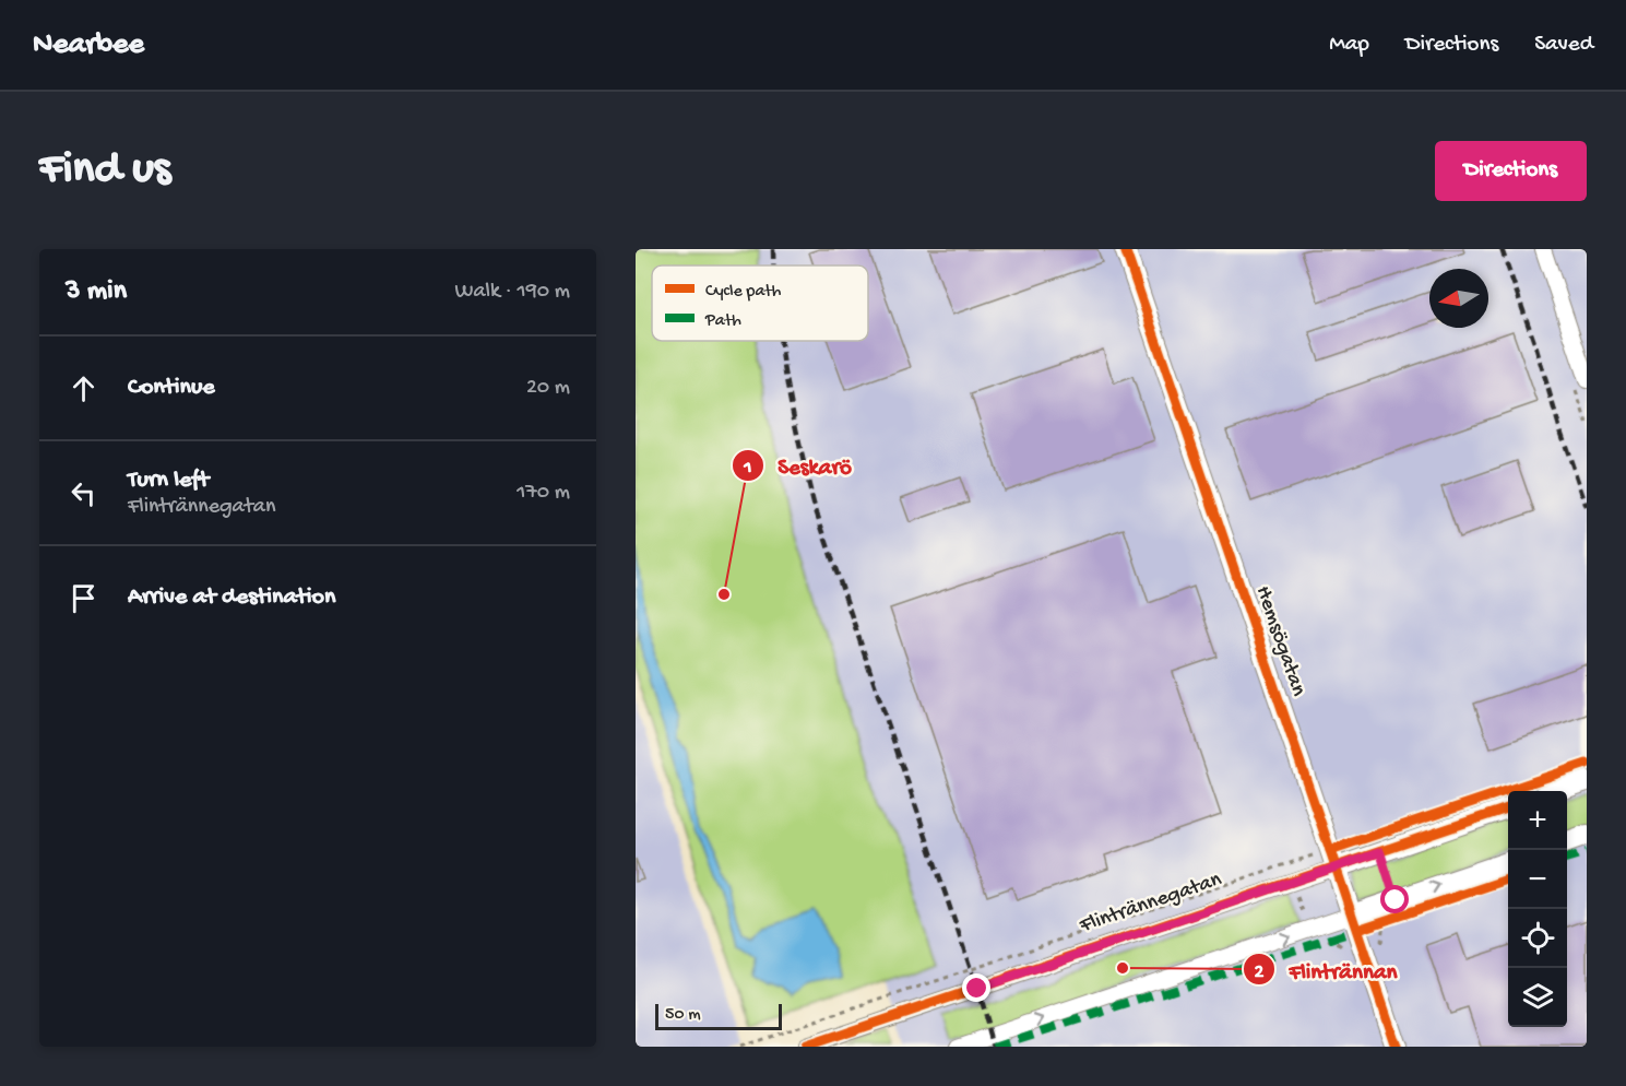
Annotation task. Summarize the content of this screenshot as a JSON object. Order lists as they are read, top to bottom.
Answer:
{
  "streets": {
    "street": ["Hemsögatan", "Flintrännegatan"]
  },
  "crossings": [
    ["Hemsögatan", "Flintrännegatan"]
  ],
  "places": ["Seskarö", "Flintrännan"],
  "legend": ["Cycle path", "Path"],
  "scale_bar": "50 m",
  "north": "left",
  "page": {
    "header": "Nearbee",
    "nav": ["Map", "Directions", "Saved"],
    "buttons": "Directions",
    "title": "Find us",
    "heading": ["3 min", "Walk · 190 m"],
    "list": [
      ["Continue", "20 m"],
      ["Turn left", "Flintrännegatan", "170 m"],
      "Arrive at destination"
    ],
    "map_buttons": ["+", "−"],
    "scale": "50 m"
  }
}
